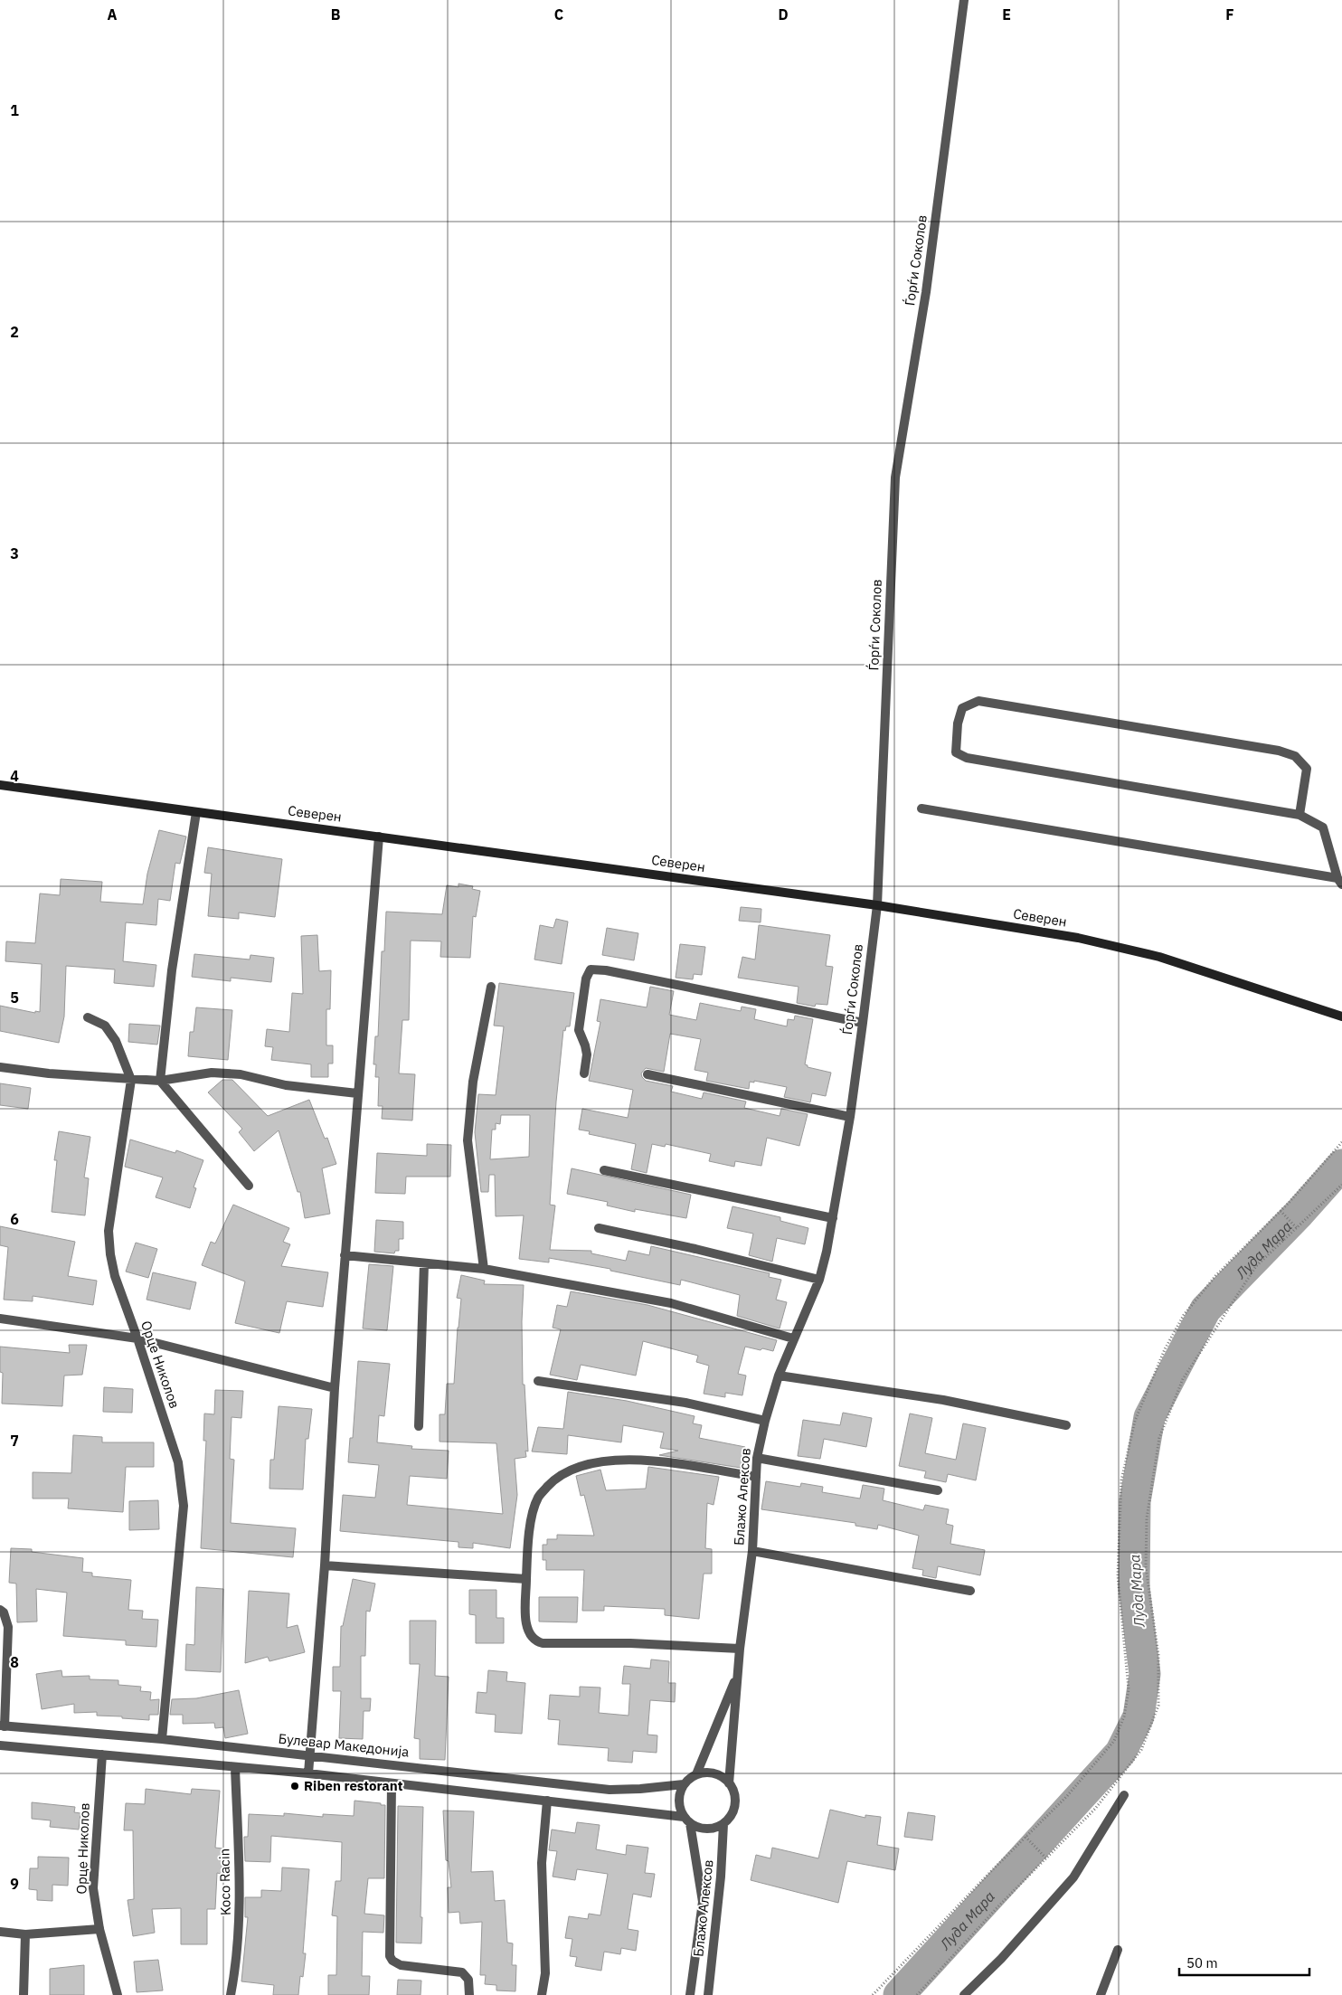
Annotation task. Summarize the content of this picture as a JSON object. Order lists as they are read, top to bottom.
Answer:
{
  "streets": {
    "main road": ["Северен"],
    "street": [
      "Ѓорѓи Соколов",
      "Орце Николов",
      "Блажо Алексов",
      "Булевар Македонија",
      "Koco Racin"
    ]
  },
  "crossings": [
    ["Ѓорѓи Соколов", "Северен"],
    ["Ѓорѓи Соколов", "Блажо Алексов"],
    ["Орце Николов", "Булевар Македонија"],
    ["Блажо Алексов", "Булевар Македонија"]
  ],
  "water": ["Луда Мара"],
  "places": ["Riben restorant"],
  "scale_bar": "50 m",
  "grid": {
    "columns": [
      "A",
      "B",
      "C",
      "D",
      "E",
      "F"
    ],
    "rows": [
      "1",
      "2",
      "3",
      "4",
      "5",
      "6",
      "7",
      "8",
      "9"
    ]
  }
}
